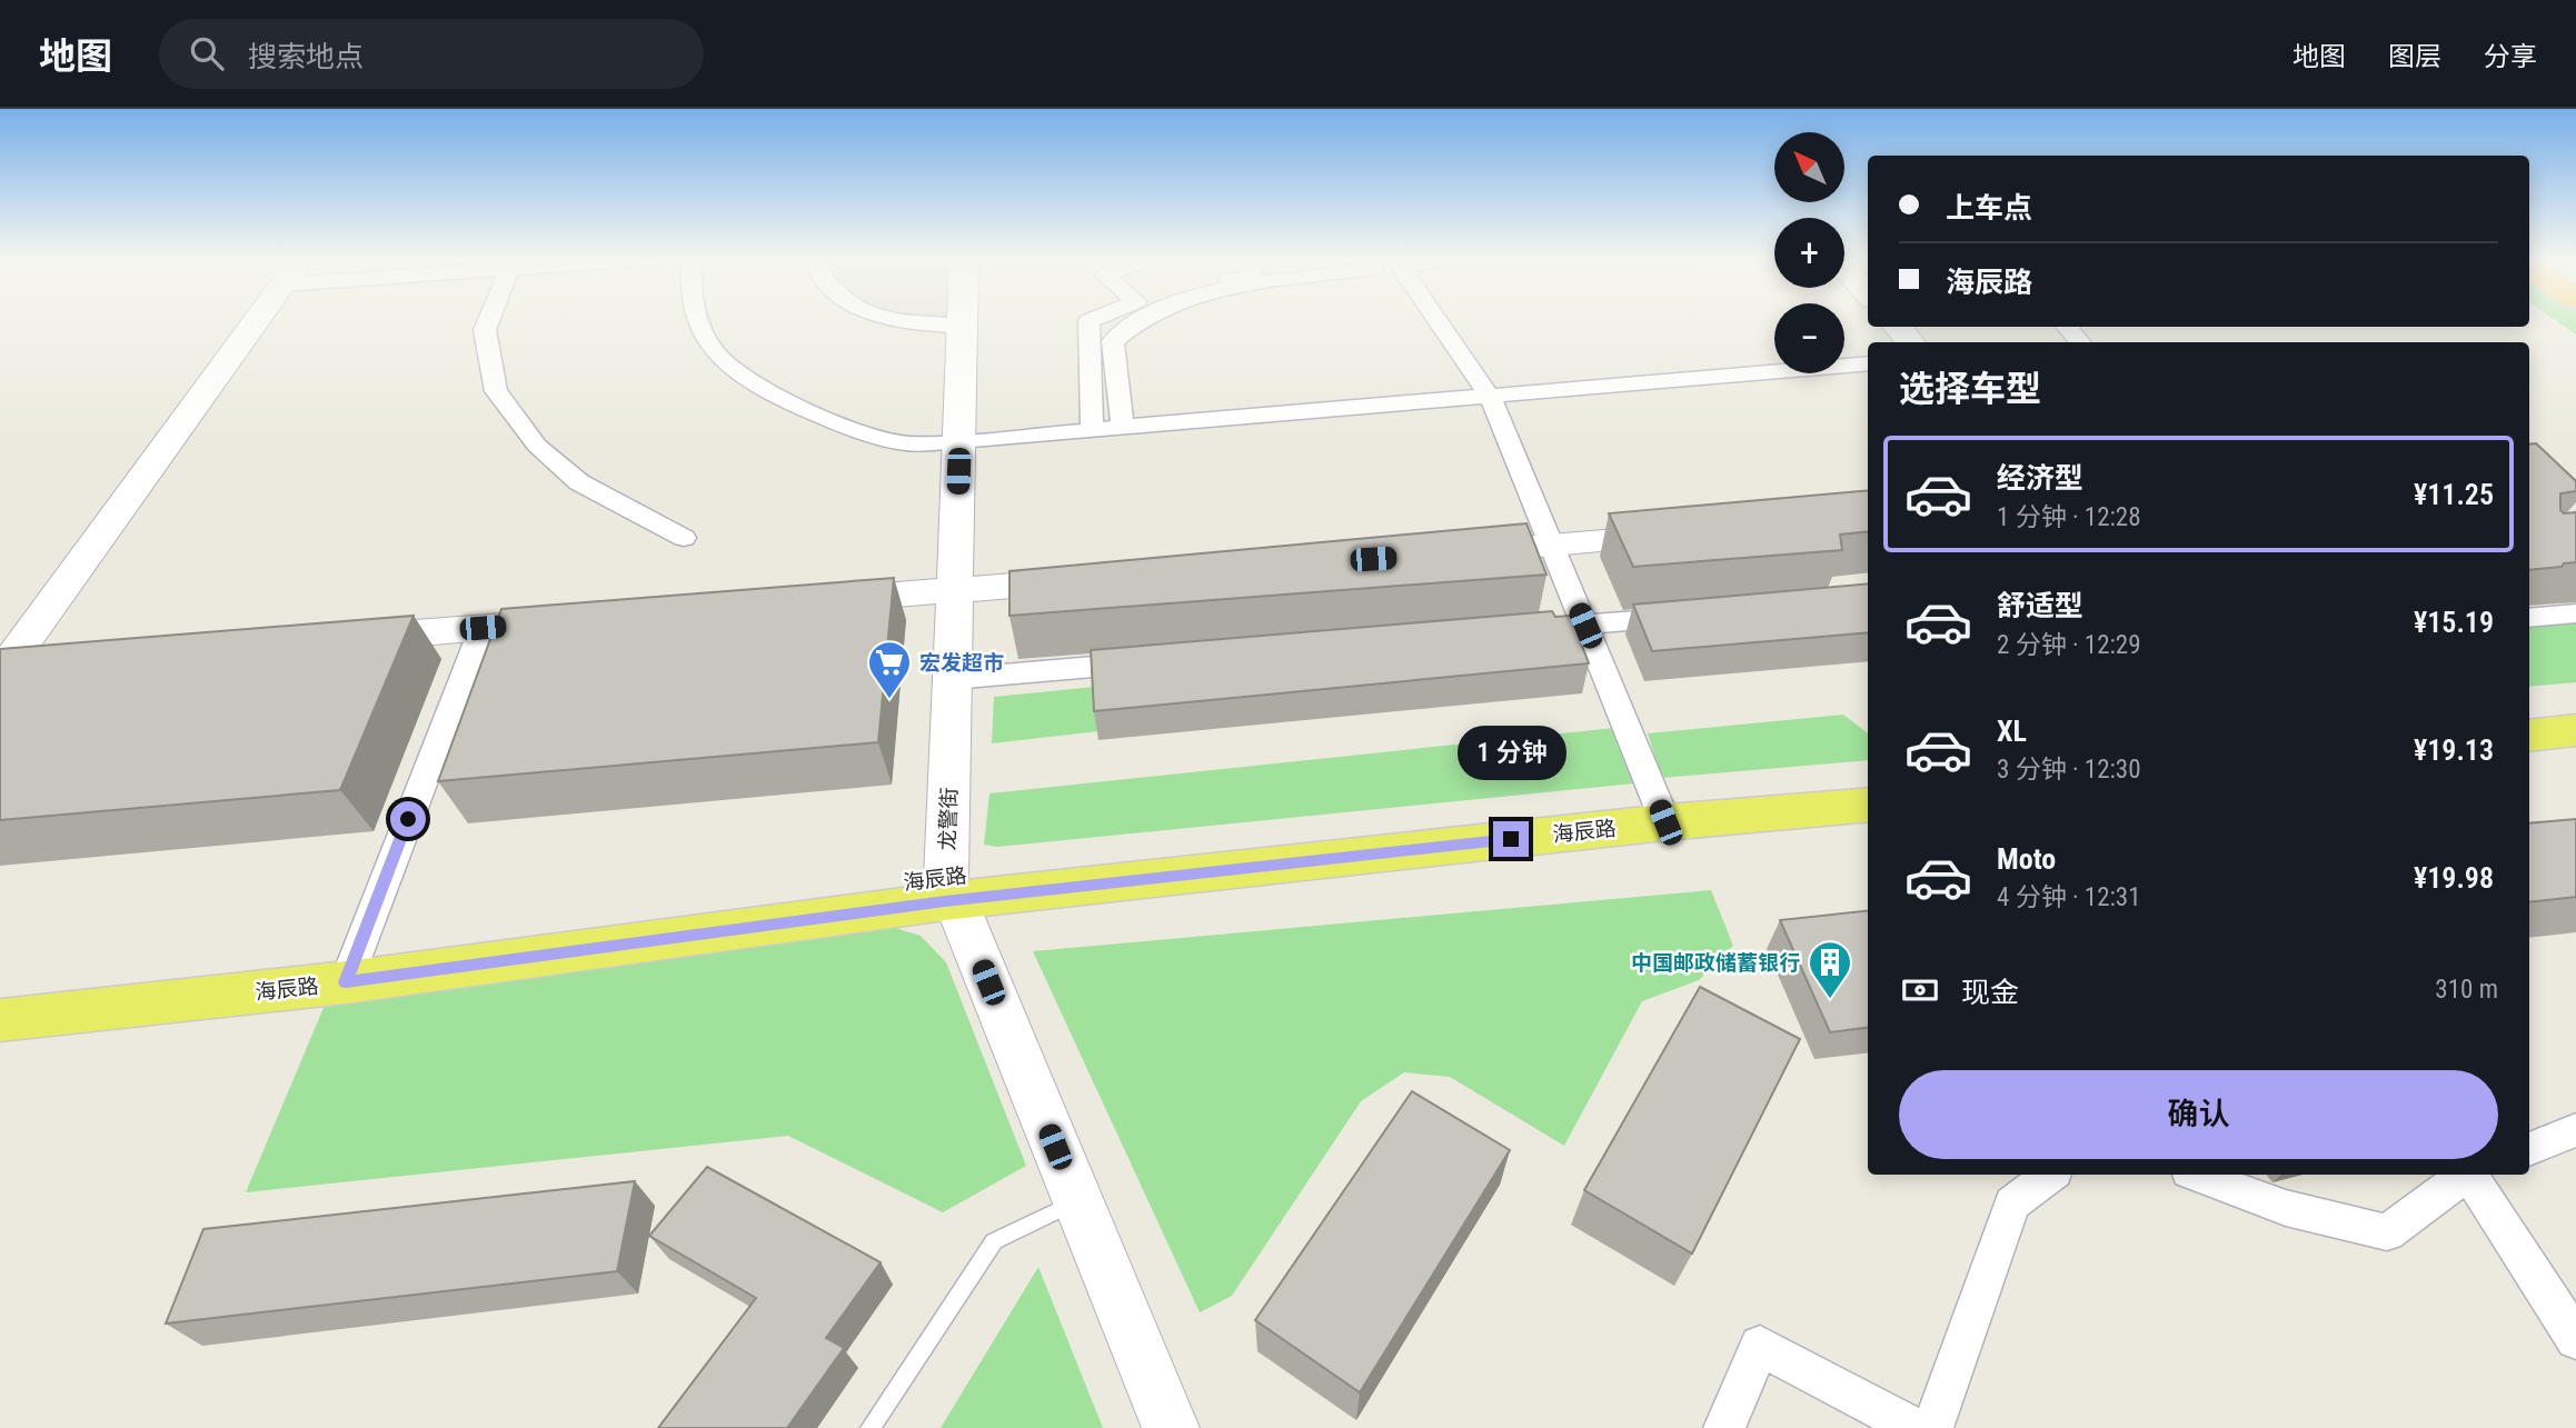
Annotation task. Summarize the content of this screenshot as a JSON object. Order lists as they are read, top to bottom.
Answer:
{
  "streets": {
    "main road": ["海辰路"],
    "street": ["龙警街"]
  },
  "crossings": [
    ["龙警街", "海辰路"]
  ],
  "places": {
    "supermarket": ["宏发超市"],
    "building": ["中国邮政储蓄银行"]
  },
  "north": "top left",
  "page": {
    "header": "地图",
    "search": "搜索地点",
    "nav": ["地图", "图层", "分享"],
    "map_buttons": ["+", "−"],
    "banner": ["上车点", "海辰路"],
    "heading": "选择车型",
    "list": [
      {
        "name": "经济型",
        "note": "1 分钟 · 12:28",
        "value": "¥11.25"
      },
      {
        "name": "舒适型",
        "note": "2 分钟 · 12:29",
        "value": "¥15.19"
      },
      {
        "name": "XL",
        "note": "3 分钟 · 12:30",
        "value": "¥19.13"
      },
      {
        "name": "Moto",
        "note": "4 分钟 · 12:31",
        "value": "¥19.98"
      }
    ],
    "bubble": "1 分钟",
    "pay": ["现金", "310 m"],
    "buttons": "确认"
  }
}
